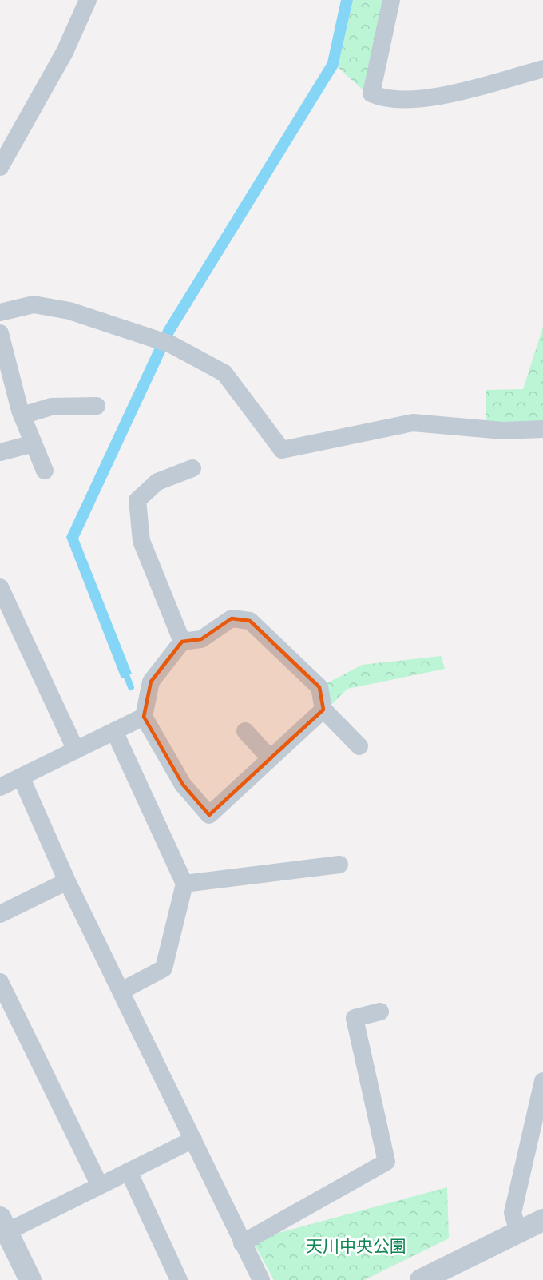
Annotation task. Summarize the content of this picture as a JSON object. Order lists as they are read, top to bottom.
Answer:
{
  "parks": ["天川中央公園"]
}
